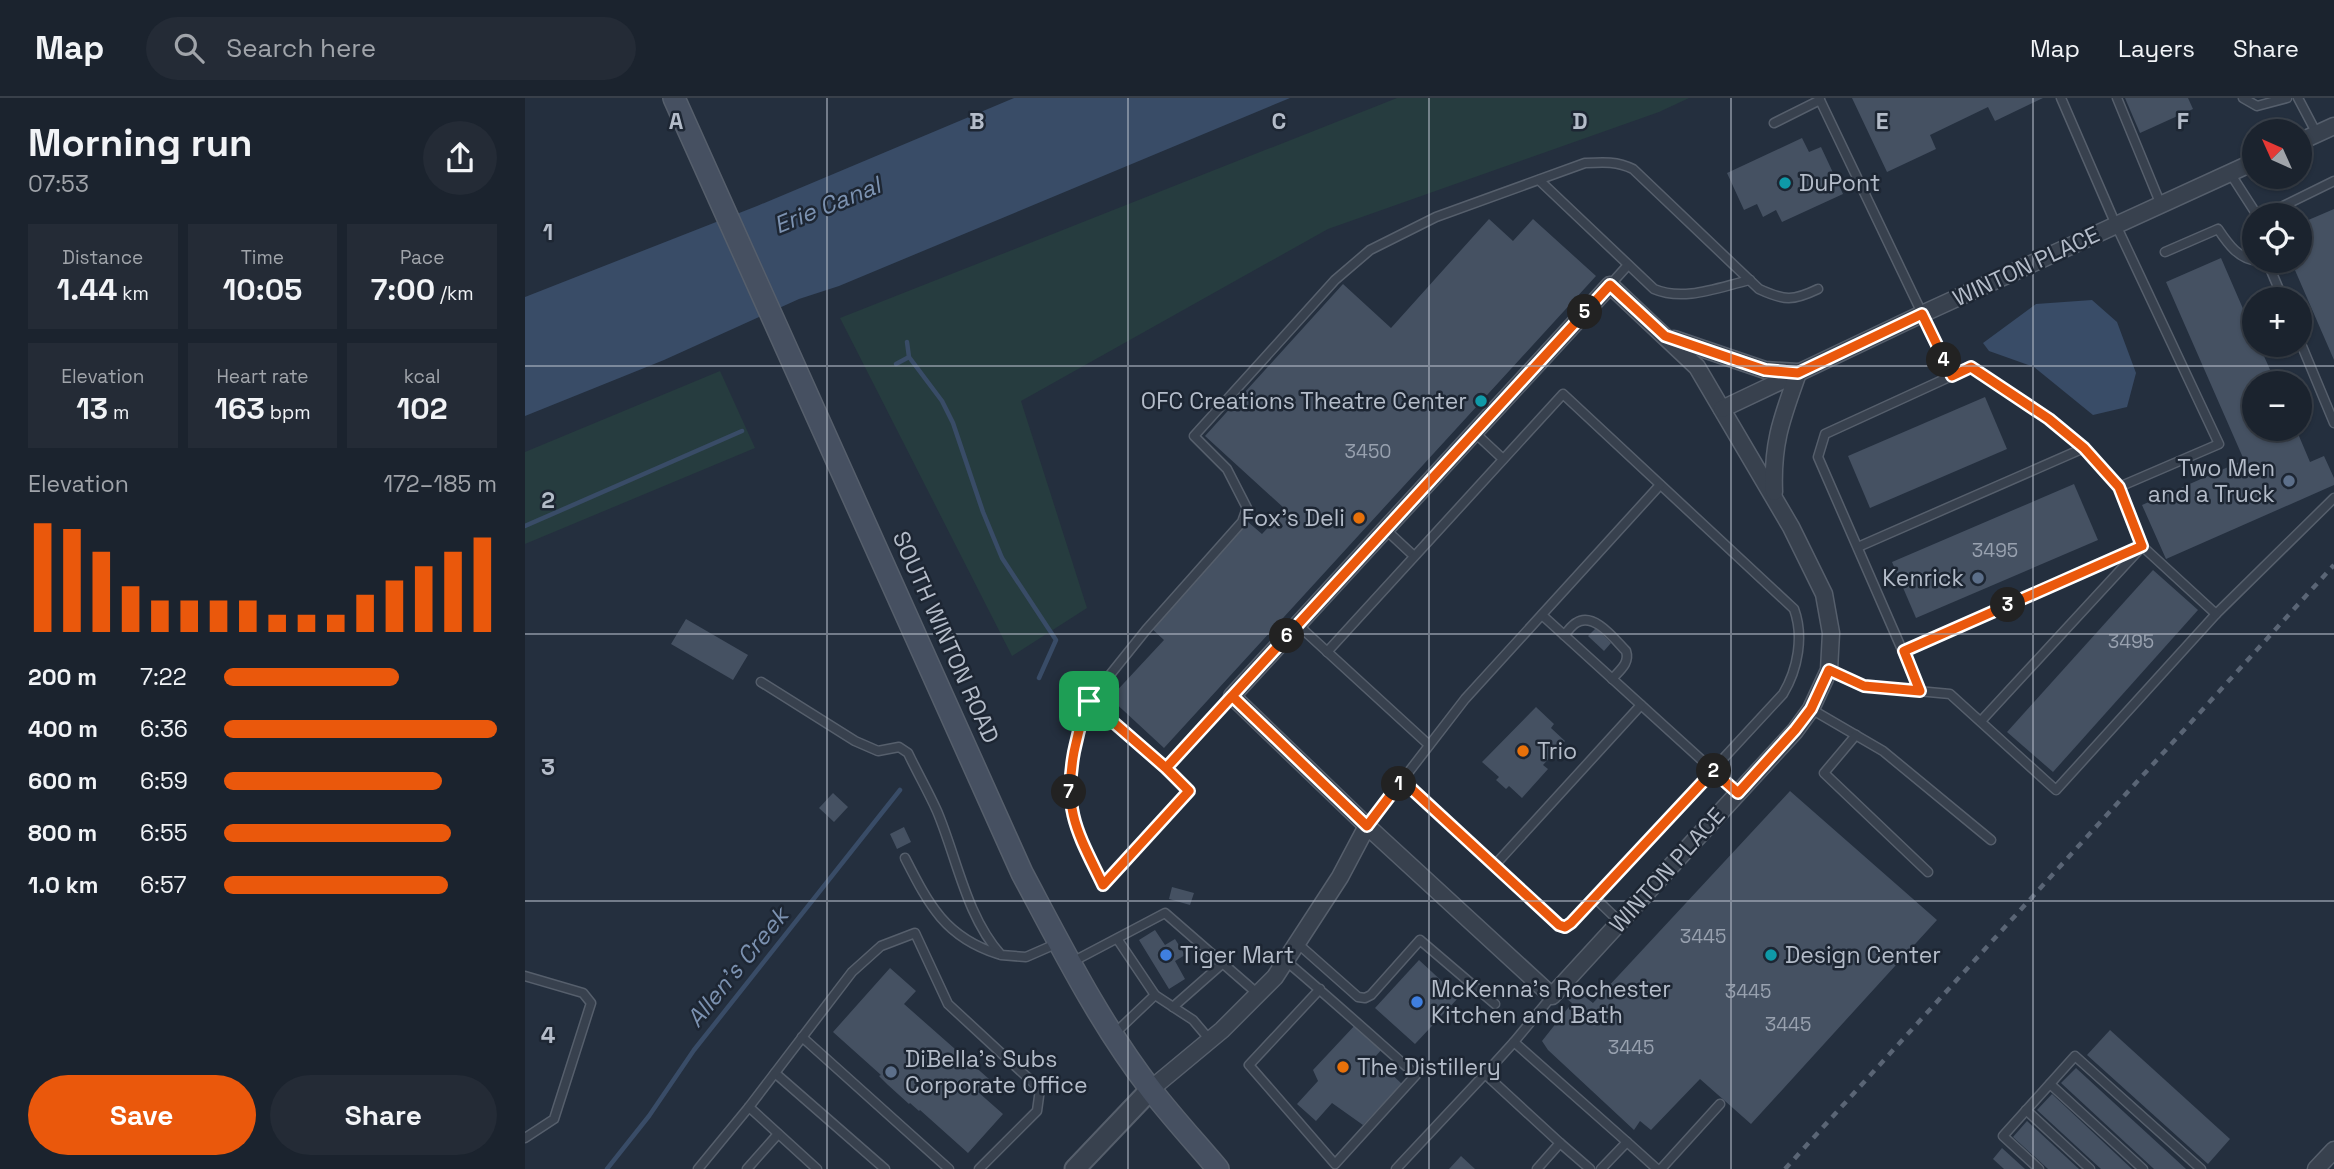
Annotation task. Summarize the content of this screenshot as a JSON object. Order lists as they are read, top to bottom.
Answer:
{
  "streets": {
    "main road": ["SOUTH WINTON ROAD"],
    "street": ["WINTON PLACE"]
  },
  "water": ["Erie Canal", "Allen's Creek"],
  "places": [
    "DuPont",
    "OFC Creations Theatre Center",
    "Two Men and a Truck",
    "Fox's Deli",
    "Kenrick",
    "Trio",
    "Tiger Mart",
    "Design Center",
    "McKenna's Rochester Kitchen and Bath",
    "The Distillery",
    "DiBella's Subs Corporate Office"
  ],
  "house_numbers": [
    "3450",
    "3495",
    "3495",
    "3445",
    "3445",
    "3445",
    "3445"
  ],
  "north": "top left",
  "page": {
    "header": "Map",
    "search": "Search here",
    "nav": ["Map", "Layers", "Share"],
    "heading": ["Morning run", "07:53"],
    "map_buttons": ["+", "−"],
    "stats": [
      ["Distance", "1.44 km"],
      ["Time", "10:05"],
      ["Pace", "7:00 /km"],
      ["Elevation", "13 m"],
      ["Heart rate", "163 bpm"],
      ["kcal", "102"]
    ],
    "pins": [
      "5",
      "4",
      "3",
      "6",
      "2",
      "1",
      "7"
    ],
    "chart": ["Elevation", "172–185 m"],
    "list": [
      {
        "name": "200 m",
        "note": "7:22"
      },
      {
        "name": "400 m",
        "note": "6:36"
      },
      {
        "name": "600 m",
        "note": "6:59"
      },
      {
        "name": "800 m",
        "note": "6:55"
      },
      {
        "name": "1.0 km",
        "note": "6:57"
      }
    ],
    "buttons": ["Save", "Share"]
  },
  "grid": {
    "columns": [
      "A",
      "B",
      "C",
      "D",
      "E",
      "F"
    ],
    "rows": [
      "1",
      "2",
      "3",
      "4"
    ]
  }
}
